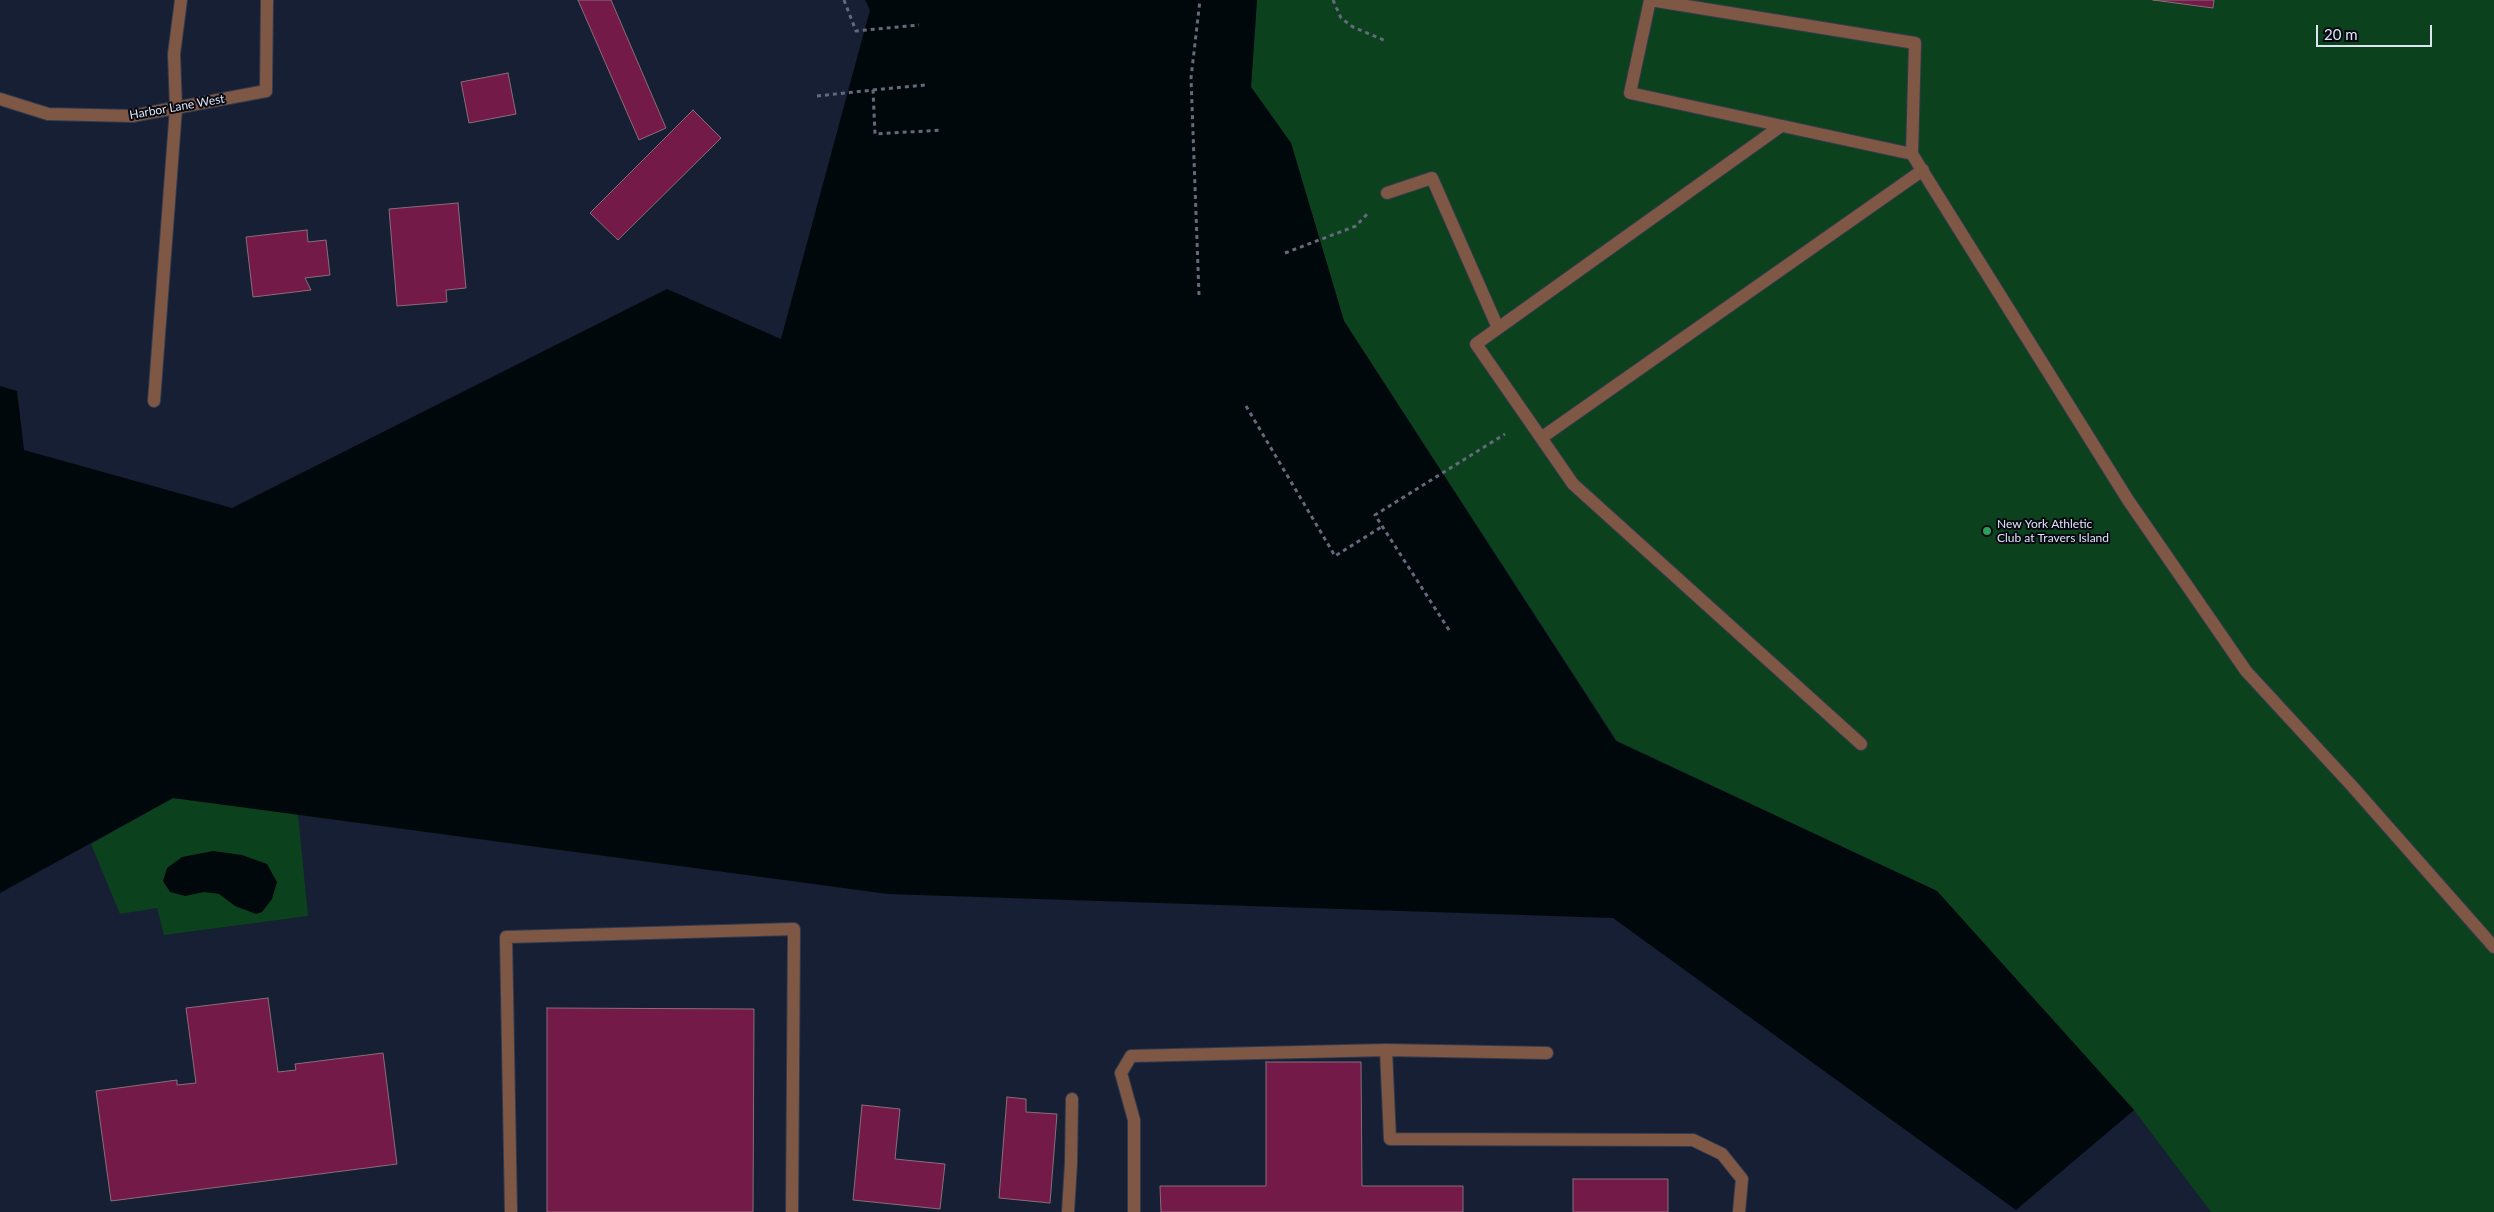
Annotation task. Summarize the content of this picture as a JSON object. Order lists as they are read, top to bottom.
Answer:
{
  "streets": {
    "street": ["Harbor Lane West"]
  },
  "places": ["New York Athletic Club at Travers Island"],
  "scale_bar": "20 m"
}
